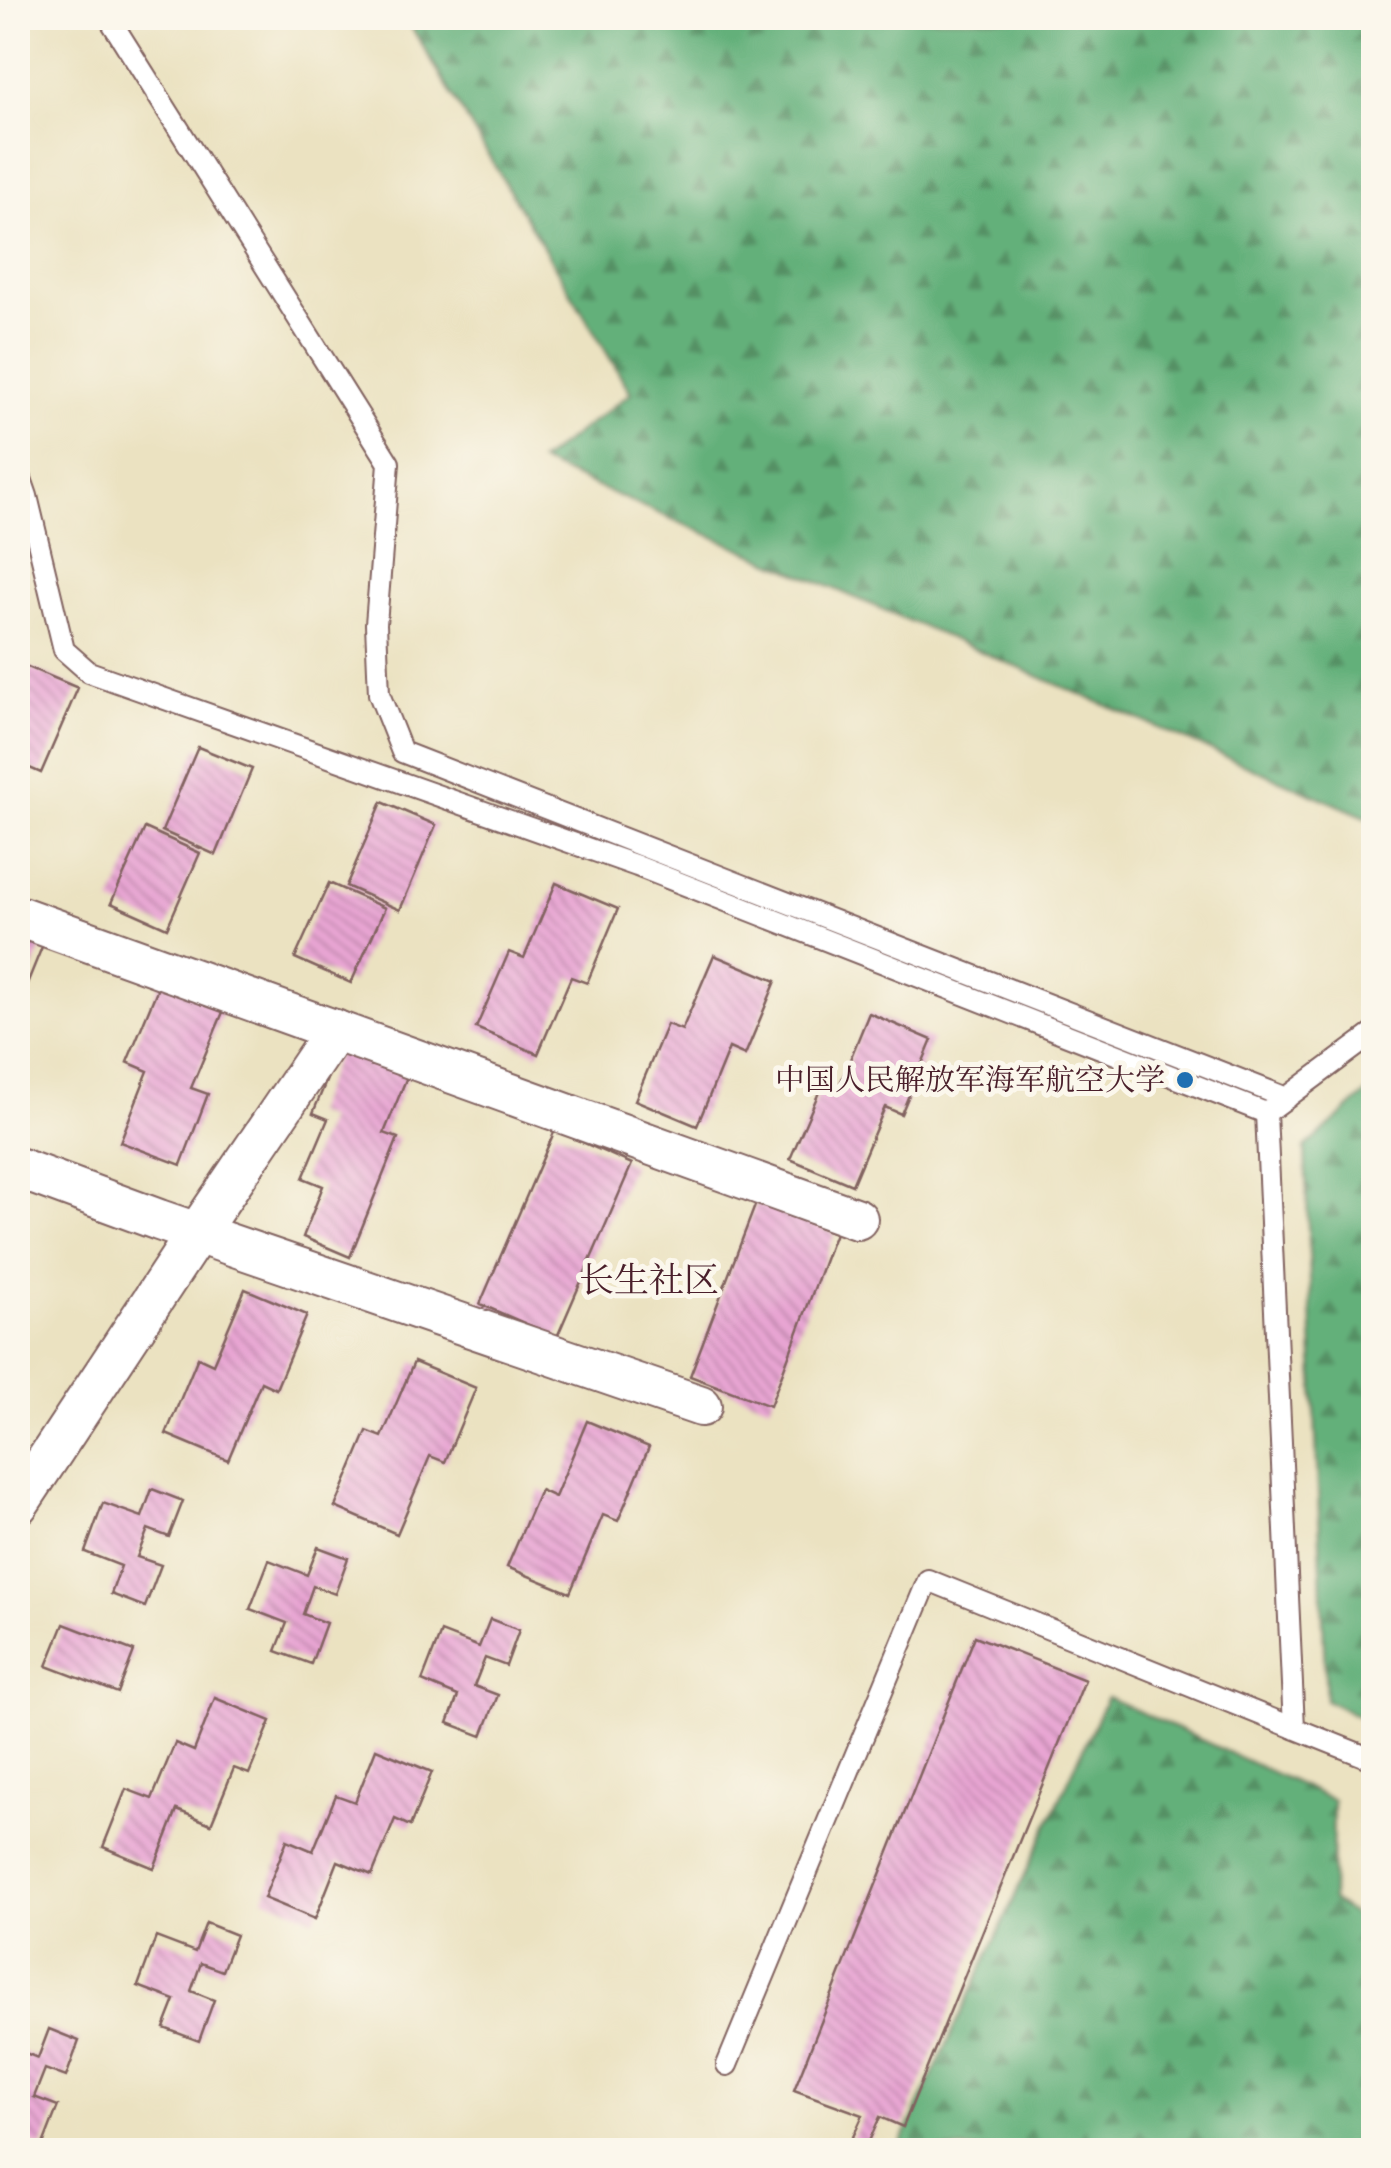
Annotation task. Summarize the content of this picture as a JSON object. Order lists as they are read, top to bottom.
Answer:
{
  "districts": ["长生社区"],
  "places": ["中国人民解放军海军航空大学"]
}
